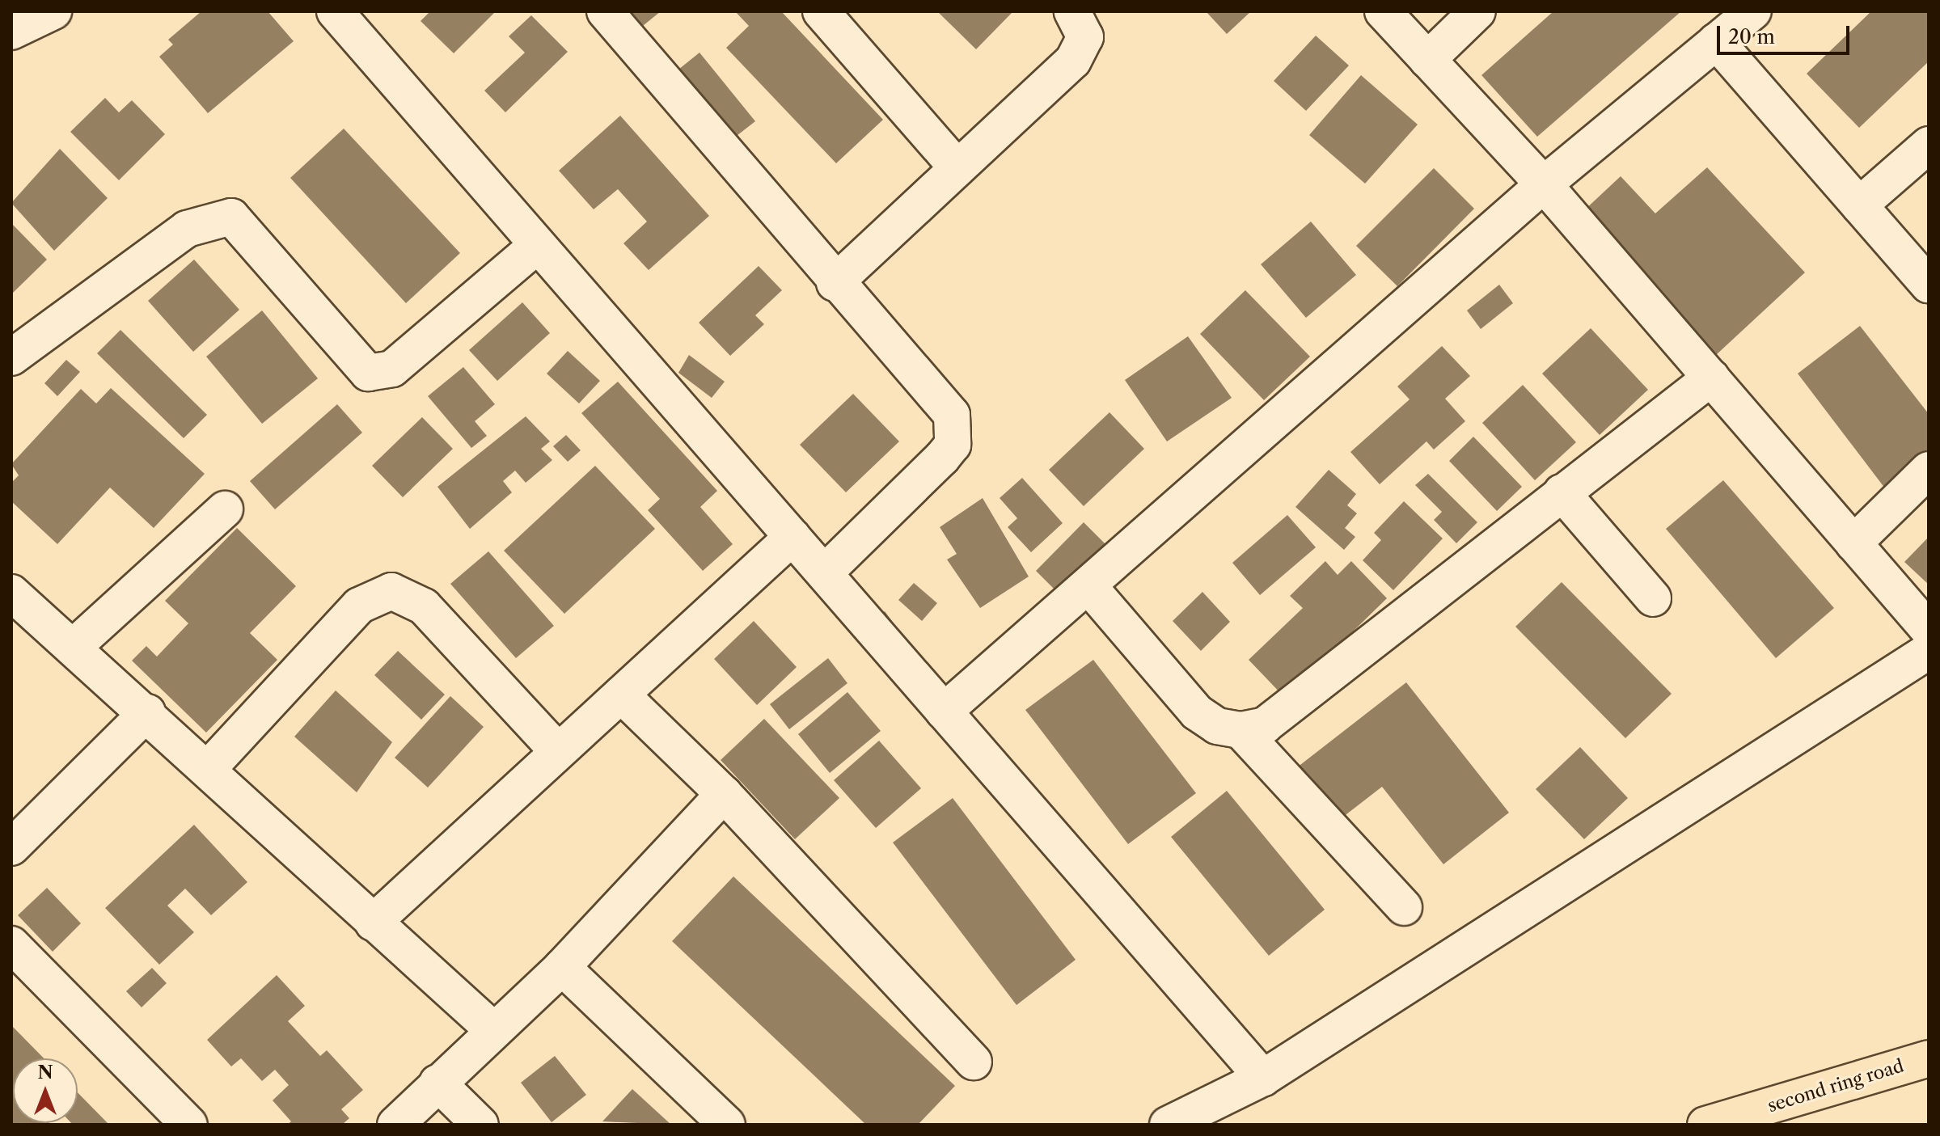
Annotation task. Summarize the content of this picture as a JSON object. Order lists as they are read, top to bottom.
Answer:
{
  "streets": {
    "main road": ["second ring road"]
  },
  "scale_bar": "20 m",
  "north": "top"
}
